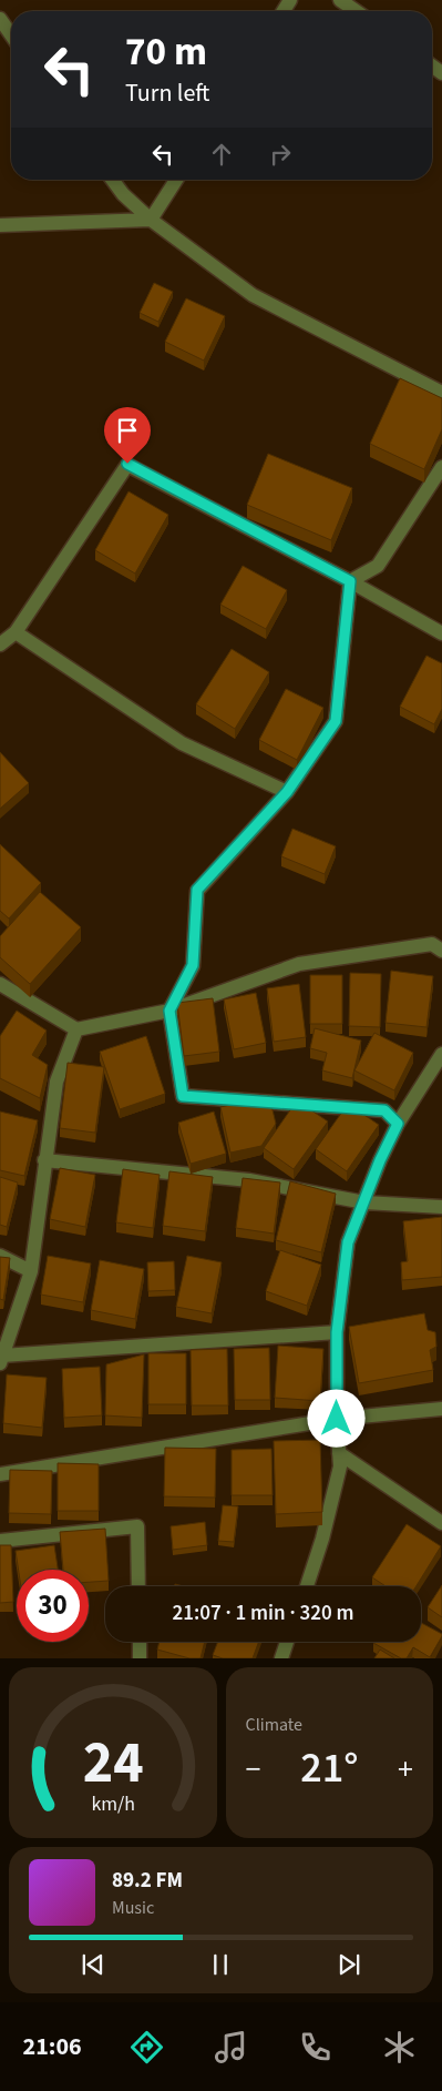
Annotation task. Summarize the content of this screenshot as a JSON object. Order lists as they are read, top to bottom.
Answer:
{
  "page": {
    "turn": ["70 m", "Turn left"],
    "limit": "30",
    "trip": "21:07 · 1 min · 320 m",
    "tile": "Climate",
    "heat": ["−", "21°", "+"],
    "song": ["89.2 FM", "Music"],
    "tabs": "21:06",
    "gauge": ["24", "km/h"]
  }
}
